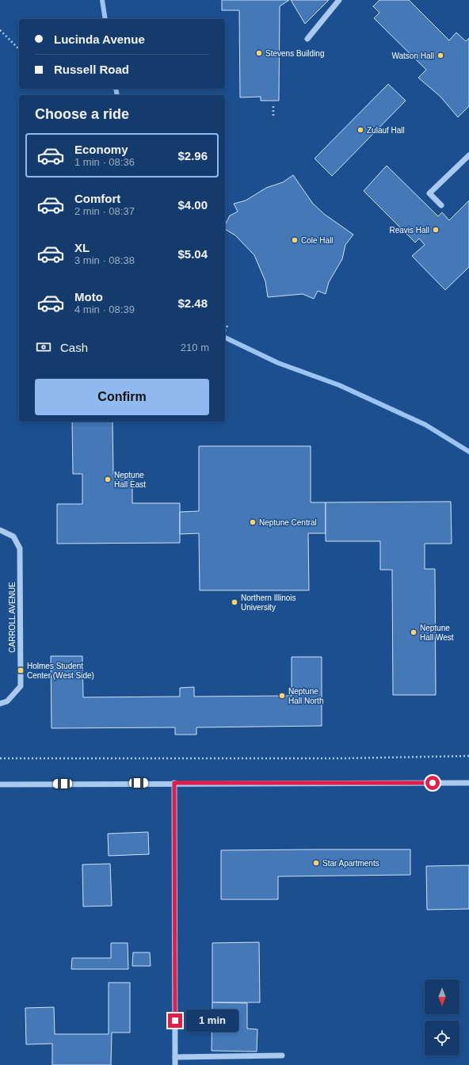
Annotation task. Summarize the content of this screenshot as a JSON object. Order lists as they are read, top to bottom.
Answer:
{
  "streets": {
    "street": ["CARROLL AVENUE"]
  },
  "places": {
    "other": [
      "Stevens Building",
      "Watson Hall",
      "Zulauf Hall",
      "Reavis Hall",
      "Cole Hall",
      "Neptune Hall East",
      "Neptune Central",
      "Northern Illinois University",
      "Neptune Hall West",
      "Neptune Hall North",
      "Star Apartments"
    ],
    "transit": ["Holmes Student Center (West Side)"]
  },
  "north": "bottom",
  "page": {
    "banner": ["Lucinda Avenue", "Russell Road"],
    "heading": "Choose a ride",
    "list": [
      {
        "name": "Economy",
        "note": "1 min · 08:36",
        "value": "$2.96"
      },
      {
        "name": "Comfort",
        "note": "2 min · 08:37",
        "value": "$4.00"
      },
      {
        "name": "XL",
        "note": "3 min · 08:38",
        "value": "$5.04"
      },
      {
        "name": "Moto",
        "note": "4 min · 08:39",
        "value": "$2.48"
      }
    ],
    "pay": ["Cash", "210 m"],
    "buttons": "Confirm",
    "bubble": "1 min"
  }
}
